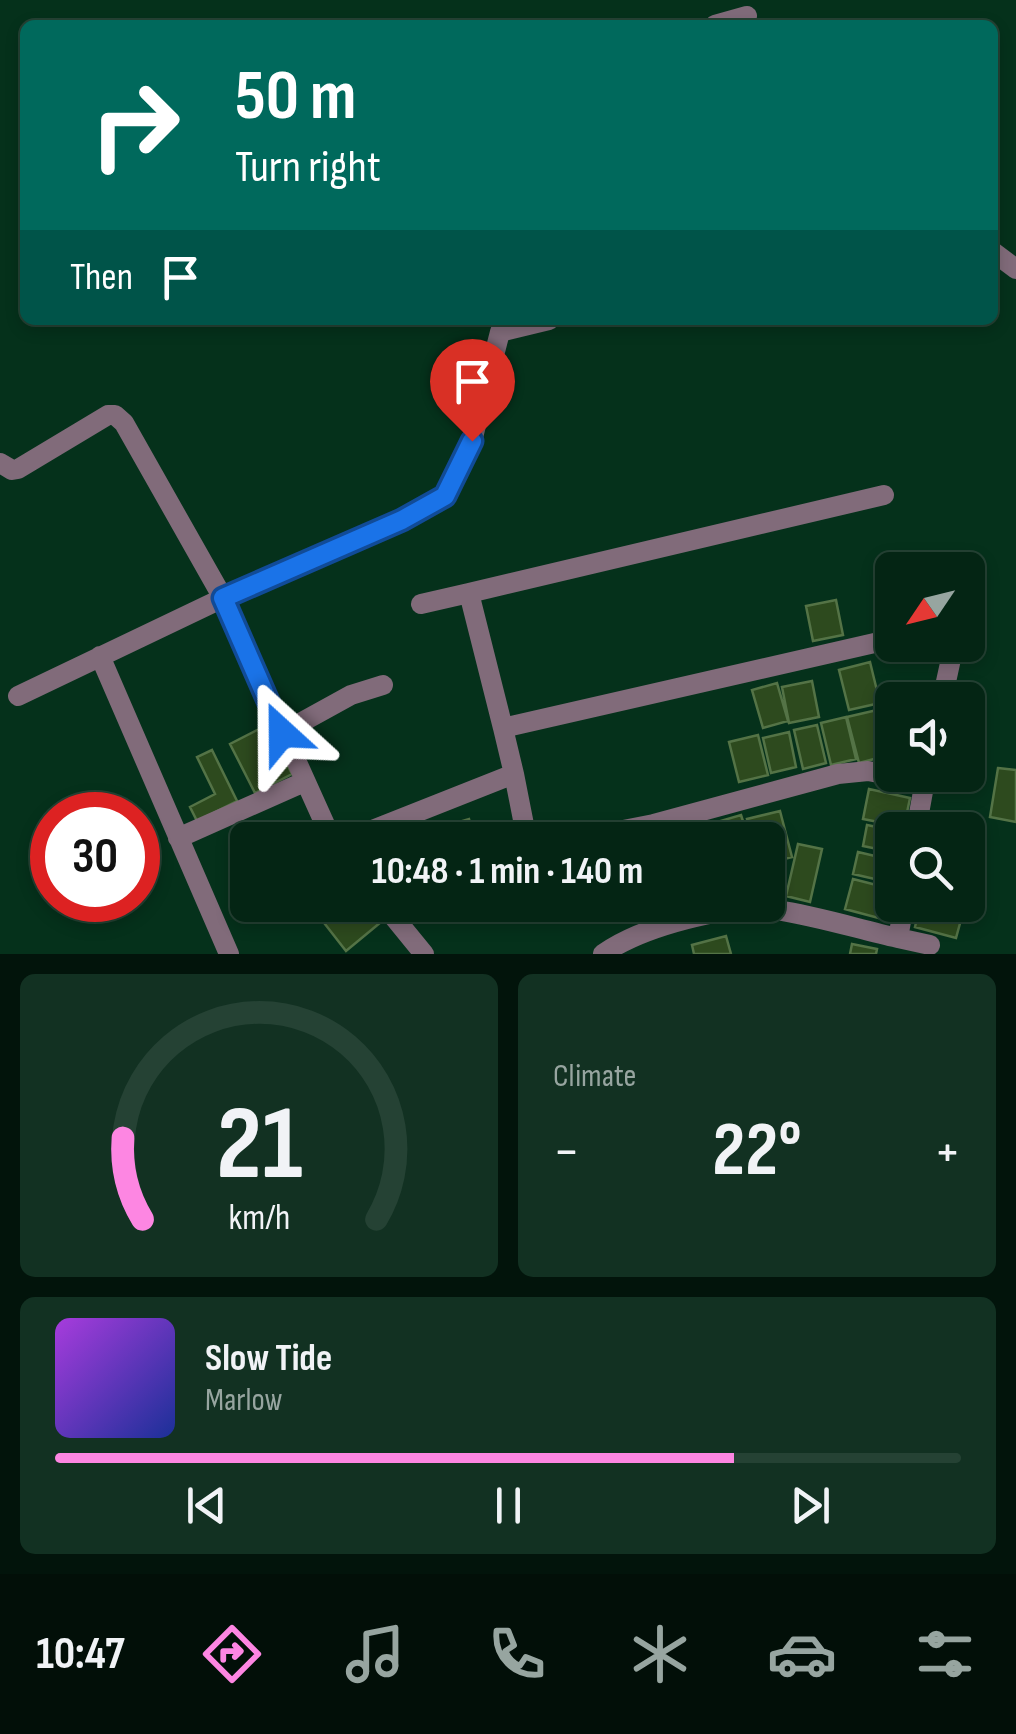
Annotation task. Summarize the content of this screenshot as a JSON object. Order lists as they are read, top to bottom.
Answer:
{
  "north": "bottom left",
  "page": {
    "turn": ["50 m", "Turn right"],
    "then": "Then",
    "limit": "30",
    "trip": "10:48 · 1 min · 140 m",
    "tile": "Climate",
    "heat": ["−", "22°", "+"],
    "song": ["Slow Tide", "Marlow"],
    "tabs": "10:47",
    "gauge": ["21", "km/h"]
  }
}
